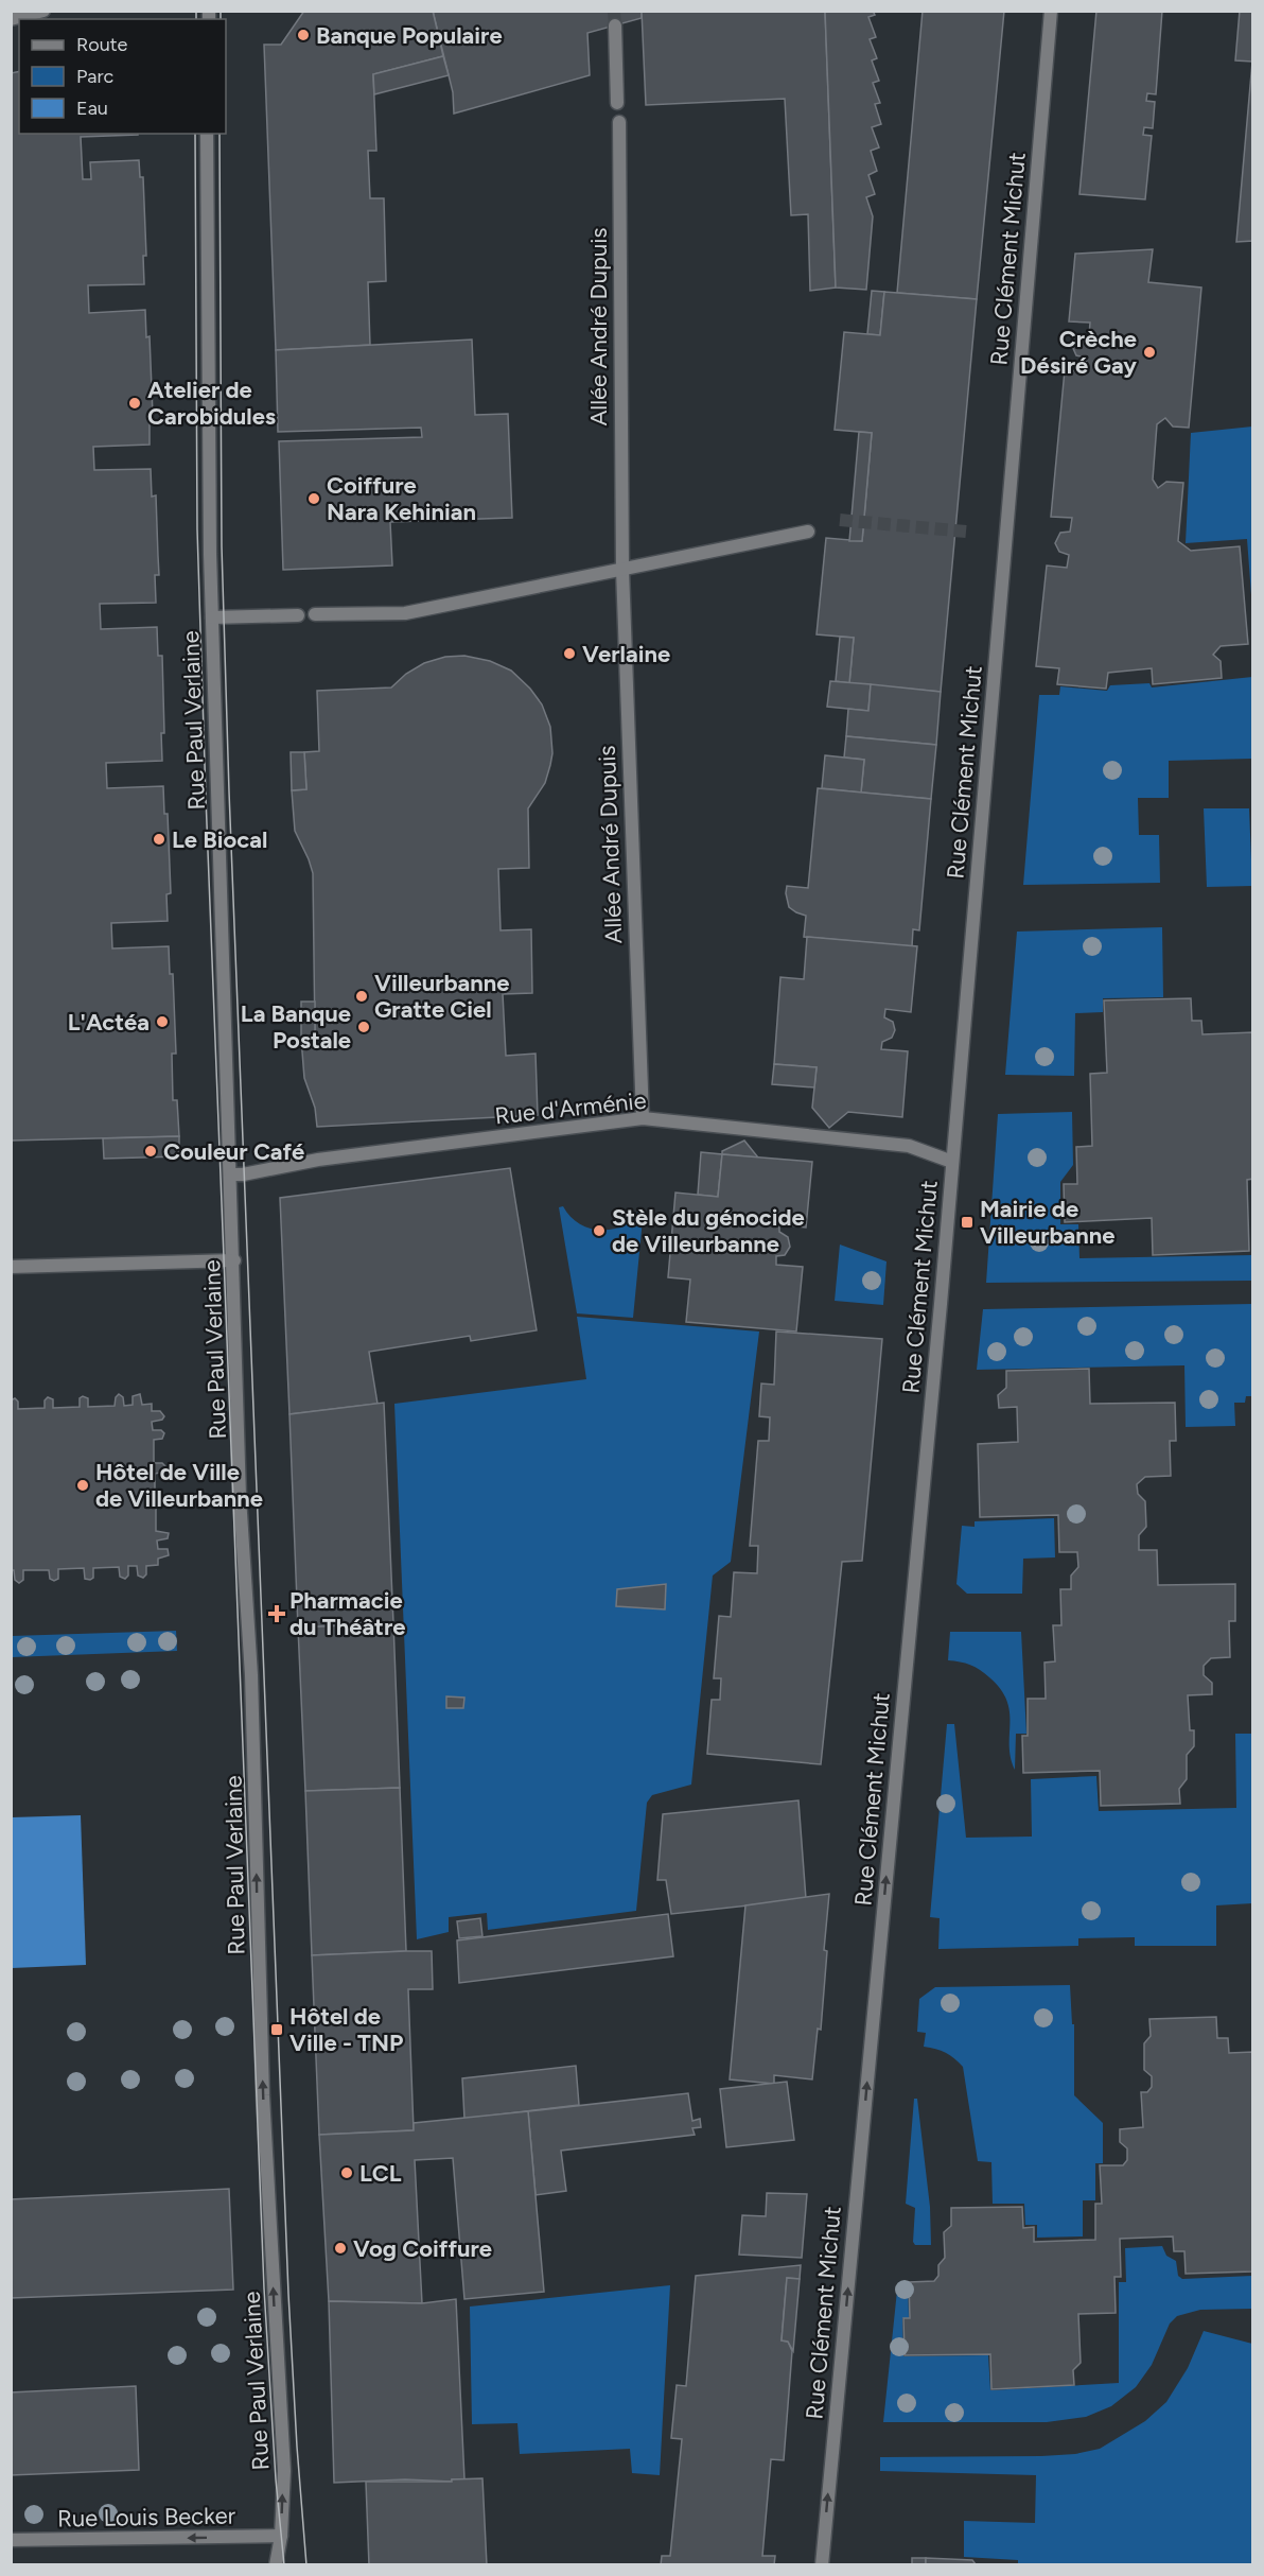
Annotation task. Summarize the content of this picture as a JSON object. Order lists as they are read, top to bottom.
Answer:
{
  "streets": {
    "street": [
      "Rue Clément Michut",
      "Allée André Dupuis",
      "Rue Paul Verlaine",
      "Rue d'Arménie",
      "Rue Louis Becker"
    ]
  },
  "crossings": [
    ["Rue Clément Michut", "Rue d'Arménie"],
    ["Allée André Dupuis", "Rue d'Arménie"],
    ["Rue Paul Verlaine", "Rue d'Arménie"],
    ["Rue Paul Verlaine", "Rue Louis Becker"]
  ],
  "one_way": ["Rue Clément Michut", "Rue Paul Verlaine", "Rue Louis Becker"],
  "places": {
    "other": [
      "Banque Populaire",
      "Crèche Désiré Gay",
      "Atelier de Carobidules",
      "Coiffure Nara Kehinian",
      "Verlaine",
      "Le Biocal",
      "Villeurbanne Gratte Ciel",
      "L'Actéa",
      "La Banque Postale",
      "Couleur Café",
      "Stèle du génocide de Villeurbanne",
      "Hôtel de Ville de Villeurbanne",
      "LCL",
      "Vog Coiffure"
    ],
    "transit": ["Mairie de Villeurbanne", "Hôtel de Ville - TNP"],
    "health": ["Pharmacie du Théâtre"]
  },
  "legend": ["Route", "Parc", "Eau"]
}
